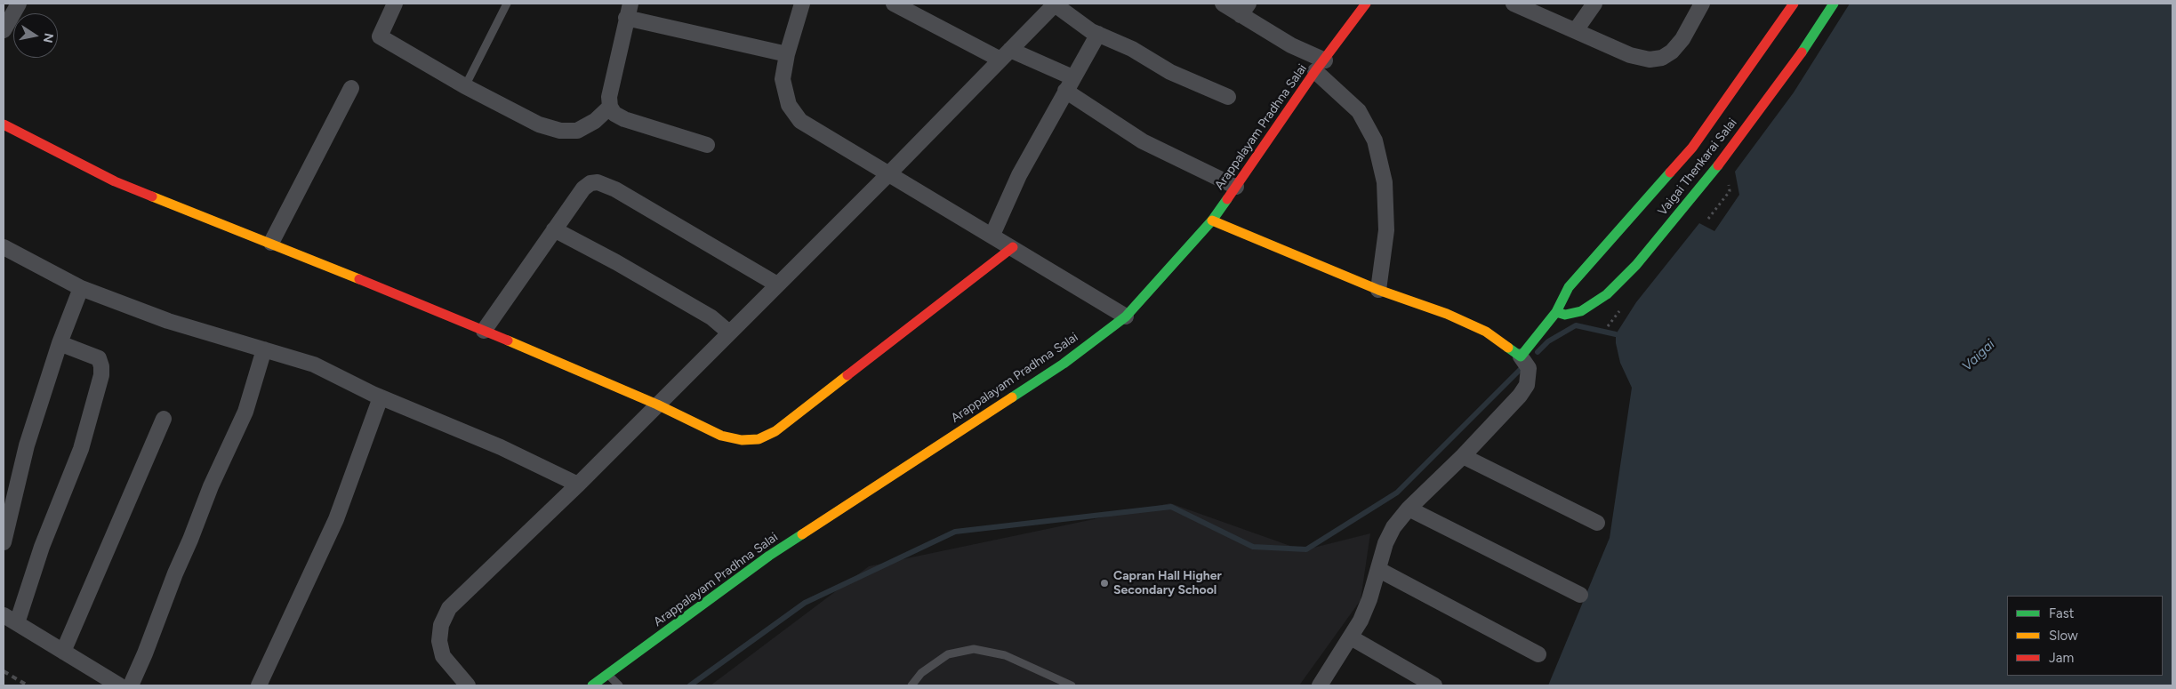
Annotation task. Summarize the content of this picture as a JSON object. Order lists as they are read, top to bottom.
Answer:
{
  "streets": {
    "street": ["Arappalayam Pradhna Salai", "Vaigai Thenkarai Salai"]
  },
  "water": ["Vaigai"],
  "places": ["Capran Hall Higher Secondary School"],
  "legend": ["Fast", "Slow", "Jam"],
  "north": "right"
}
